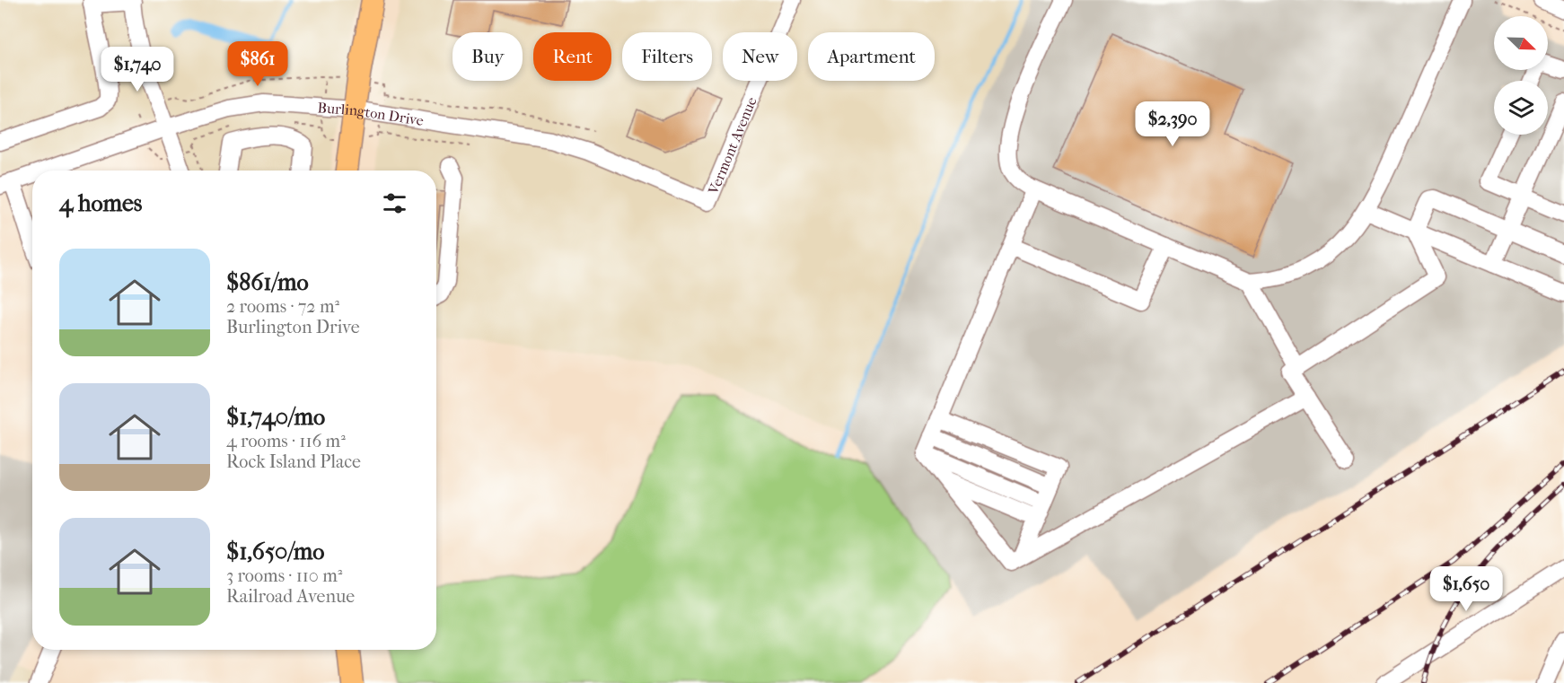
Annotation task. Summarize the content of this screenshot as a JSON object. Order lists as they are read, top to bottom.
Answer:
{
  "streets": {
    "street": ["Burlington Drive", "Vermont Avenue"]
  },
  "crossings": [
    ["Burlington Drive", "Vermont Avenue"]
  ],
  "north": "bottom right",
  "page": {
    "chip": [
      "Buy",
      "Rent",
      "Filters",
      "New",
      "Apartment"
    ],
    "price": [
      "$861",
      "$1,740",
      "$2,390",
      "$1,650"
    ],
    "heading": "4 homes",
    "list": [
      {
        "name": "$861/mo",
        "note": "2 rooms · 72 m² · Burlington Drive"
      },
      {
        "name": "$1,740/mo",
        "note": "4 rooms · 116 m² · Rock Island Place"
      },
      {
        "name": "$1,650/mo",
        "note": "3 rooms · 110 m² · Railroad Avenue"
      }
    ]
  }
}
